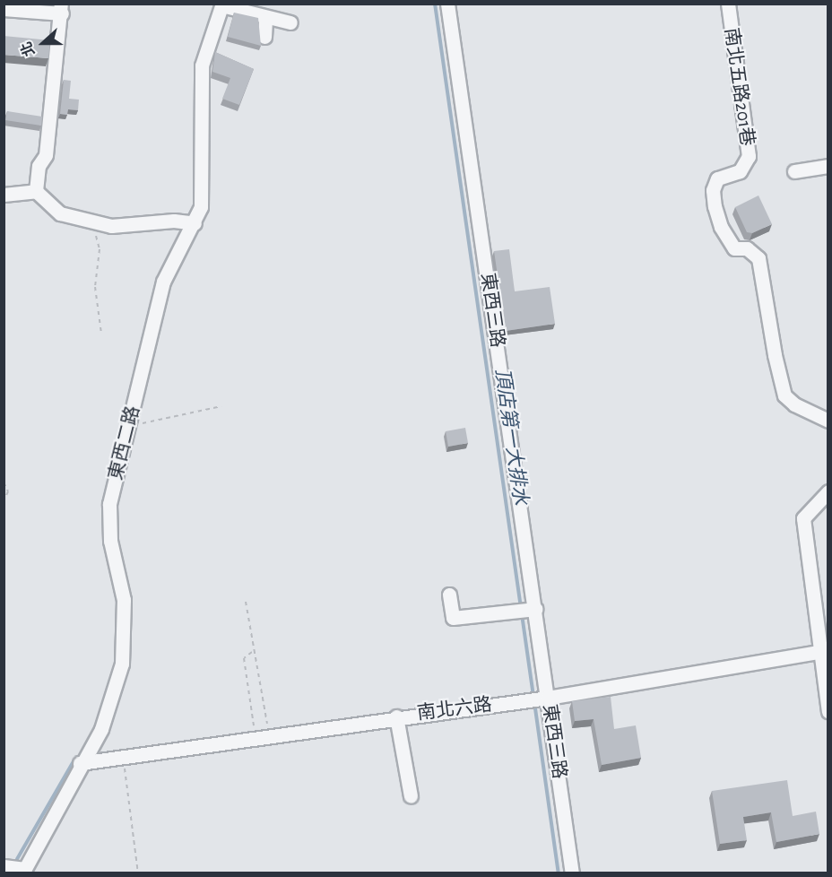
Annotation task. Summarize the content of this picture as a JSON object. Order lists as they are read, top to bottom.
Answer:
{
  "streets": {
    "street": [
      "南北五路201巷",
      "東西三路",
      "東西二路",
      "南北六路"
    ]
  },
  "crossings": [
    ["東西三路", "南北六路"],
    ["東西二路", "南北六路"]
  ],
  "water": ["頂店第一大排水"],
  "north": "left"
}
